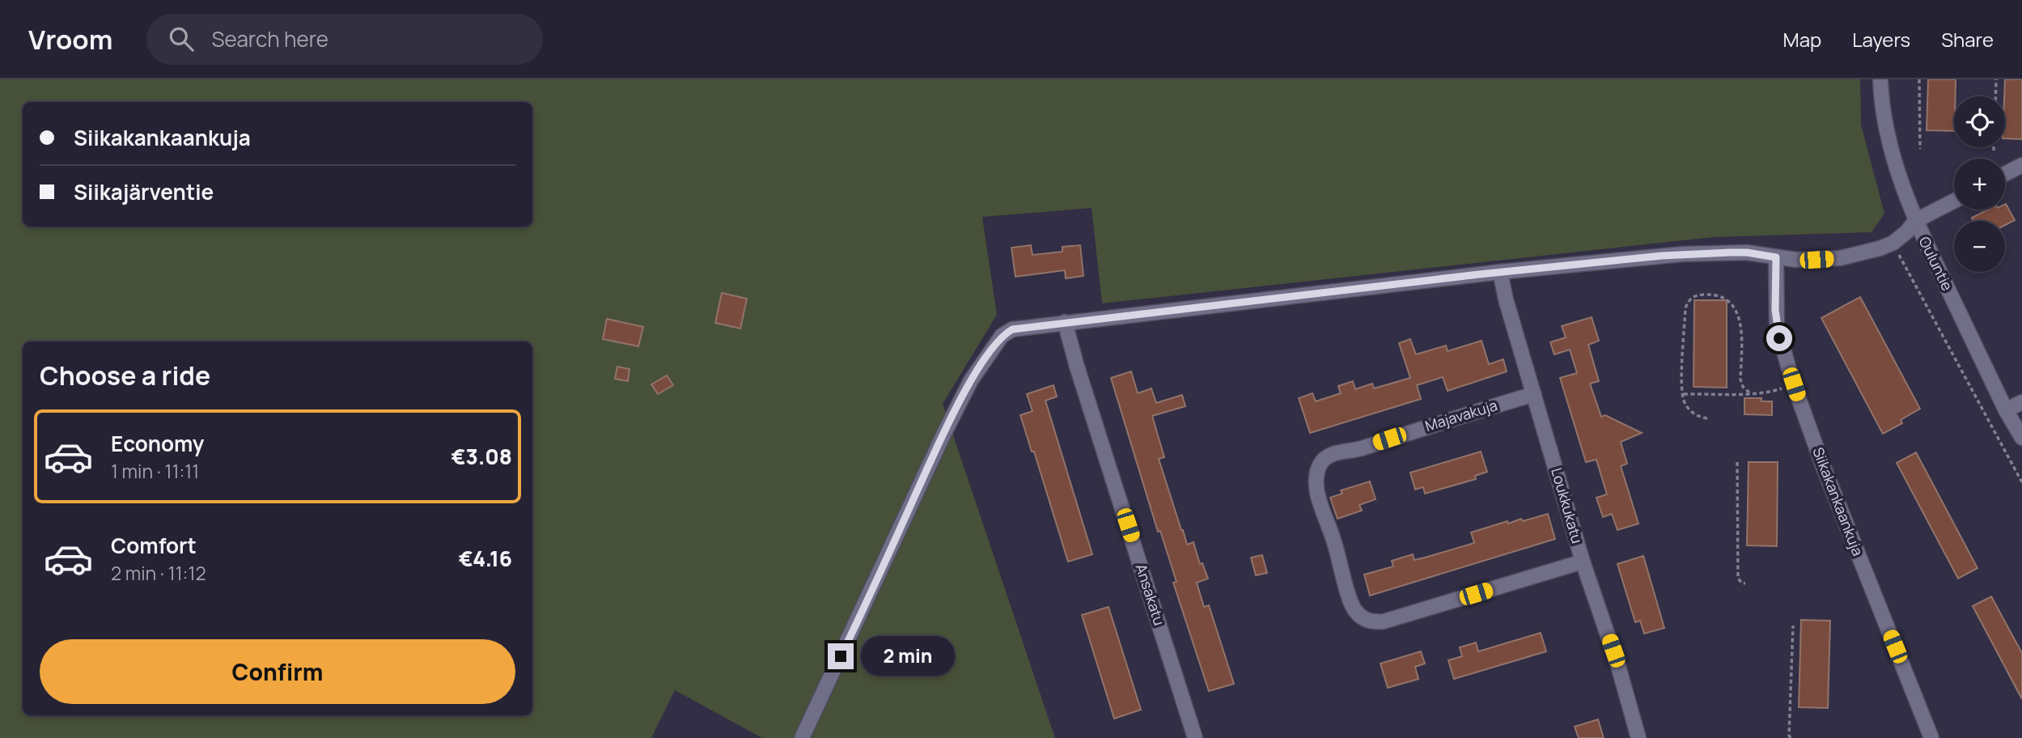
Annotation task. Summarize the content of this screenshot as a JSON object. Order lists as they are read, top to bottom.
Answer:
{
  "streets": {
    "street": [
      "Ouluntie",
      "Majavakuja",
      "Siikakankaankuja",
      "Loukkukatu",
      "Ansakatu"
    ]
  },
  "crossings": [
    ["Majavakuja", "Loukkukatu"]
  ],
  "page": {
    "header": "Vroom",
    "search": "Search here",
    "nav": ["Map", "Layers", "Share"],
    "map_buttons": ["+", "−"],
    "banner": ["Siikakankaankuja", "Siikajärventie"],
    "heading": "Choose a ride",
    "list": [
      {
        "name": "Economy",
        "note": "1 min · 11:11",
        "value": "€3.08"
      },
      {
        "name": "Comfort",
        "note": "2 min · 11:12",
        "value": "€4.16"
      }
    ],
    "buttons": "Confirm",
    "bubble": "2 min"
  }
}
